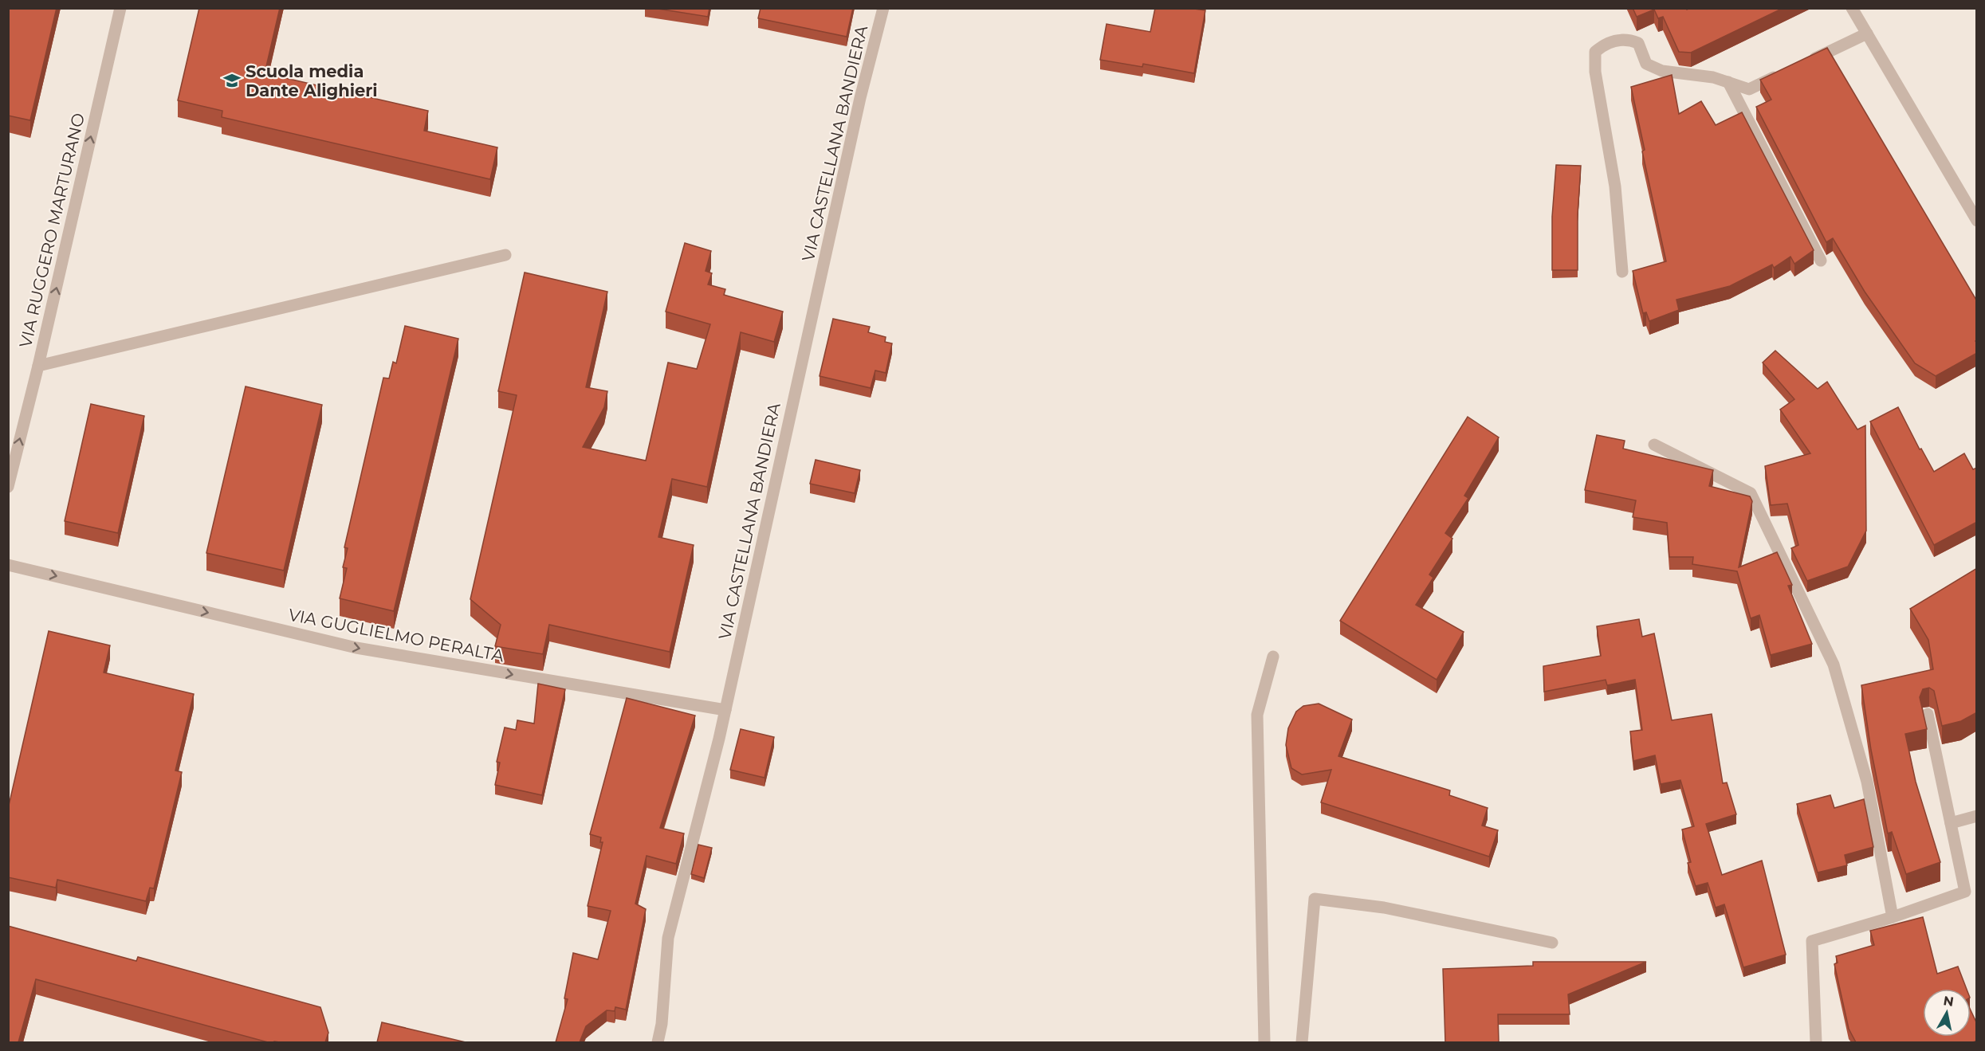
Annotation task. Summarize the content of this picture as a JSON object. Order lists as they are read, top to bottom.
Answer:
{
  "streets": {
    "street": ["VIA CASTELLANA BANDIERA", "VIA RUGGERO MARTURANO", "VIA GUGLIELMO PERALTA"]
  },
  "crossings": [
    ["VIA CASTELLANA BANDIERA", "VIA GUGLIELMO PERALTA"]
  ],
  "one_way": ["VIA RUGGERO MARTURANO", "VIA GUGLIELMO PERALTA"],
  "places": {
    "school or university": ["Scuola media Dante Alighieri"]
  },
  "north": "top"
}
